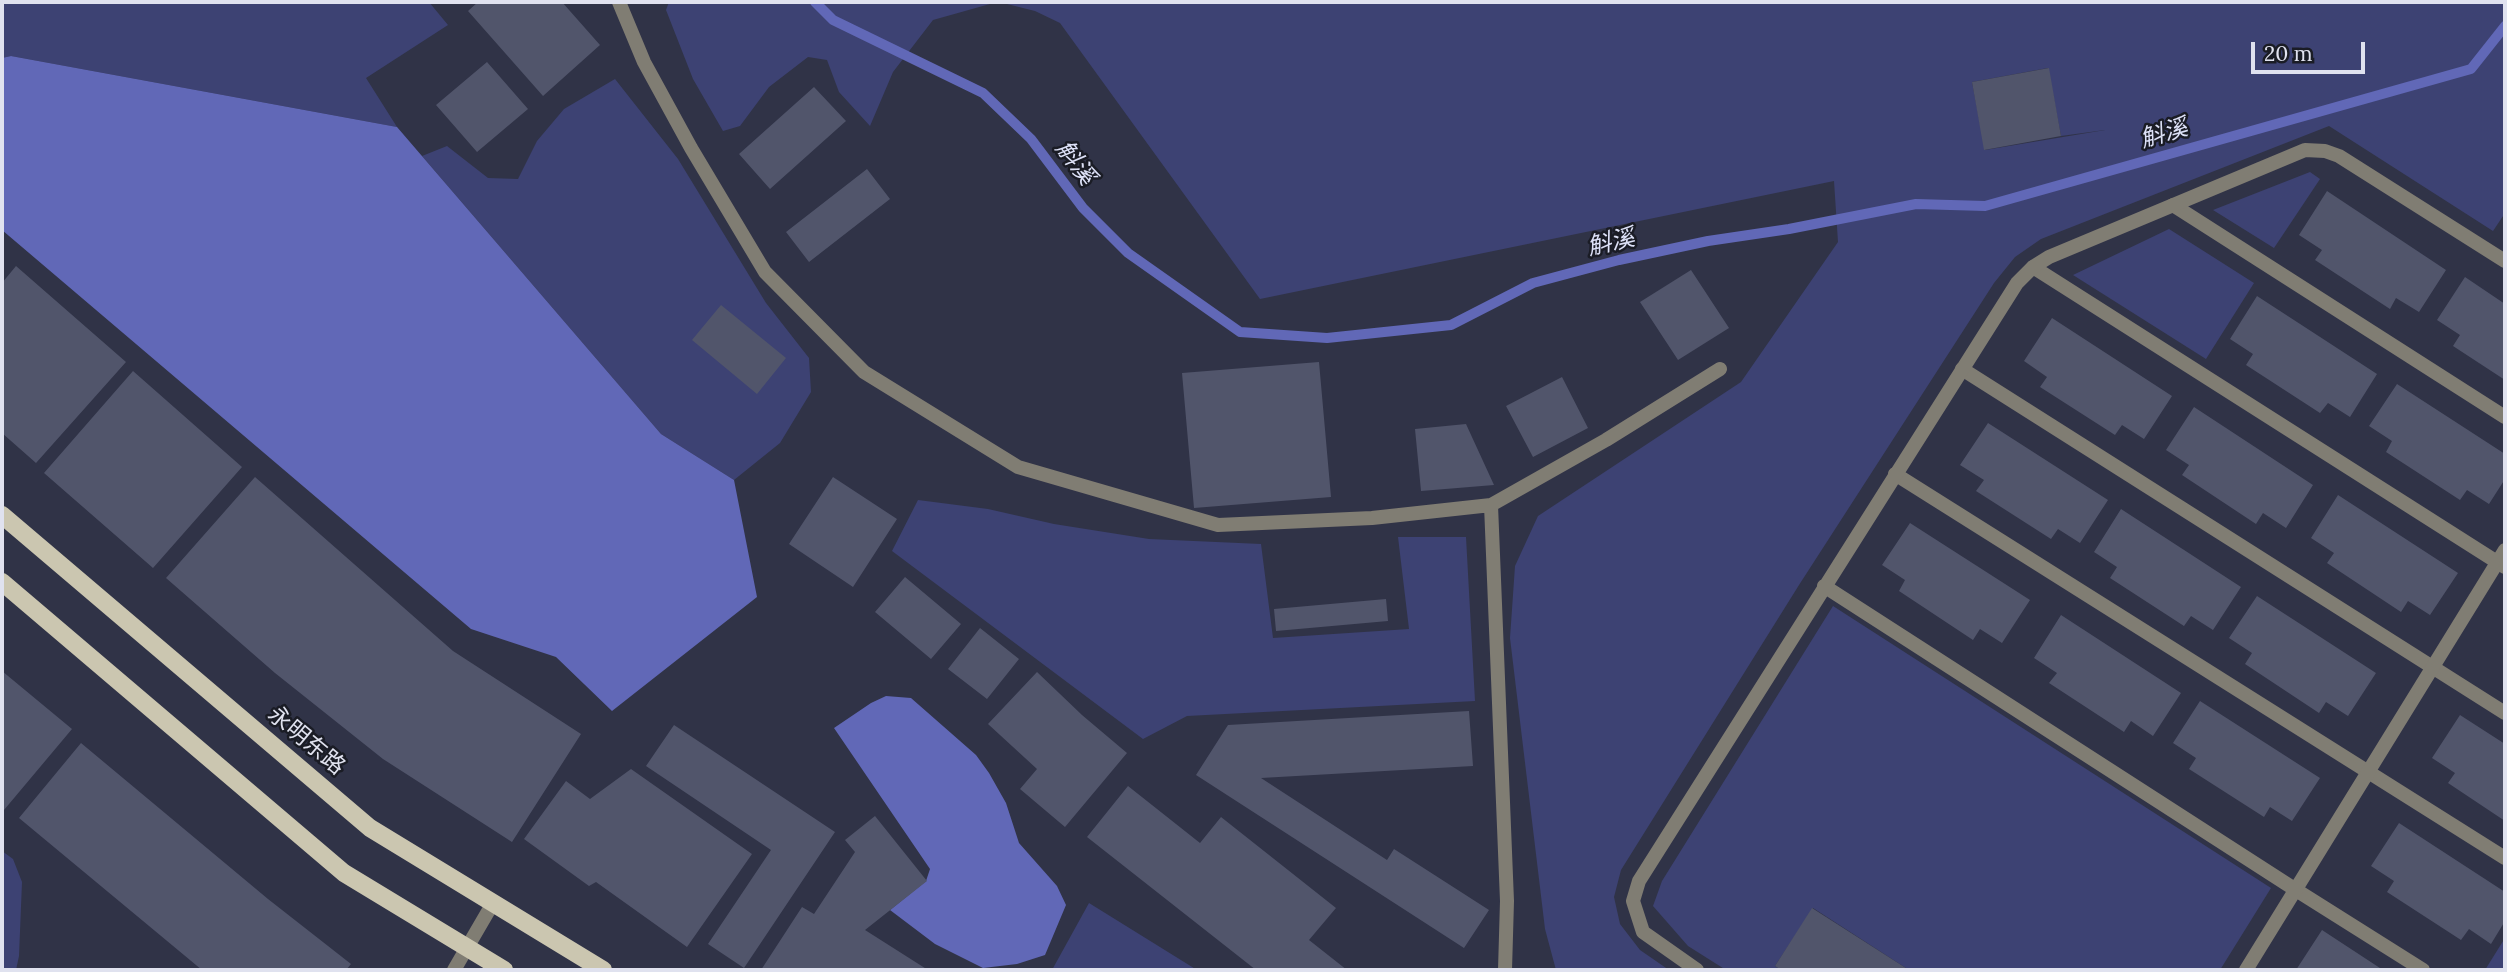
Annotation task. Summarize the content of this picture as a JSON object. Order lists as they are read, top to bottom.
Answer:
{
  "streets": {
    "main road": ["永明东路"]
  },
  "water": ["斛溪"],
  "scale_bar": "20 m"
}
